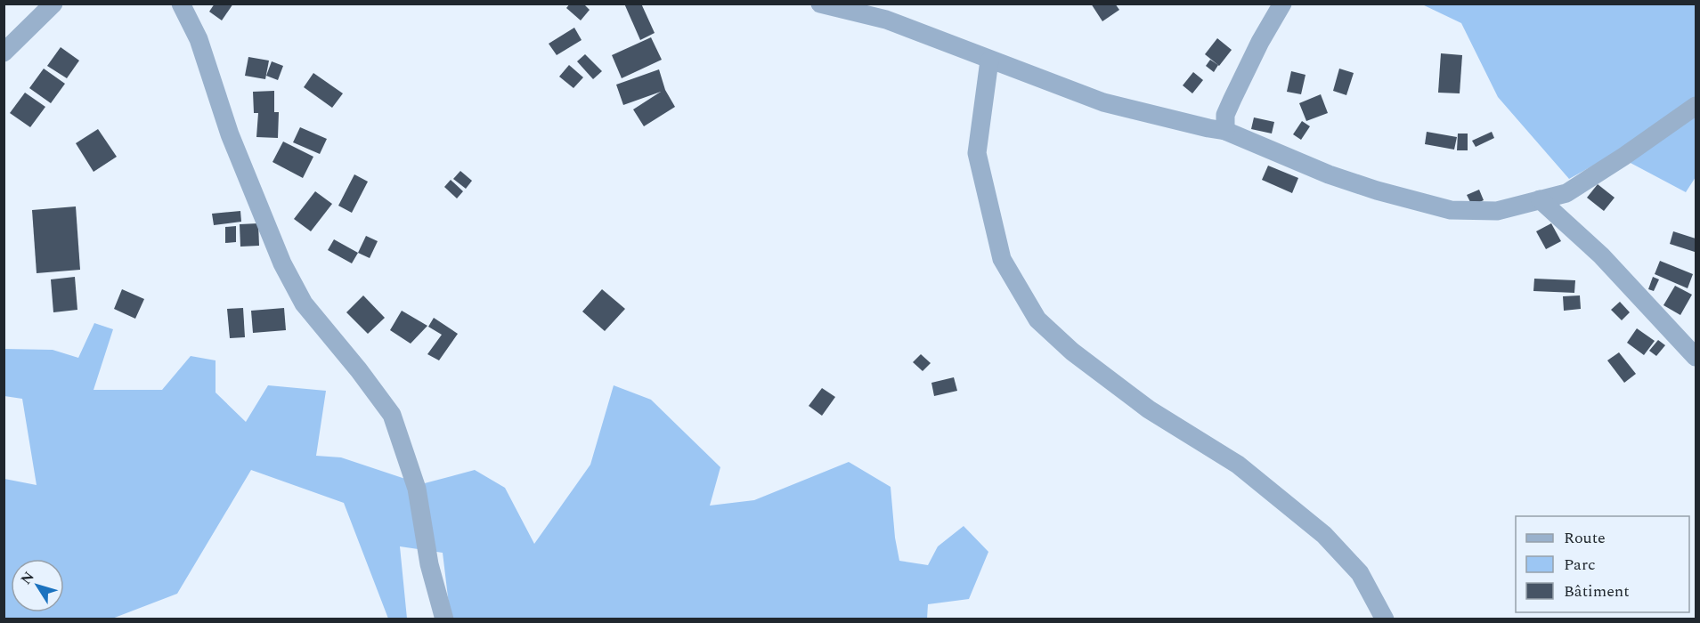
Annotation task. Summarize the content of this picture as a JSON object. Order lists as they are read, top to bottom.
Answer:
{
  "legend": ["Route", "Parc", "Bâtiment"],
  "north": "top left"
}
